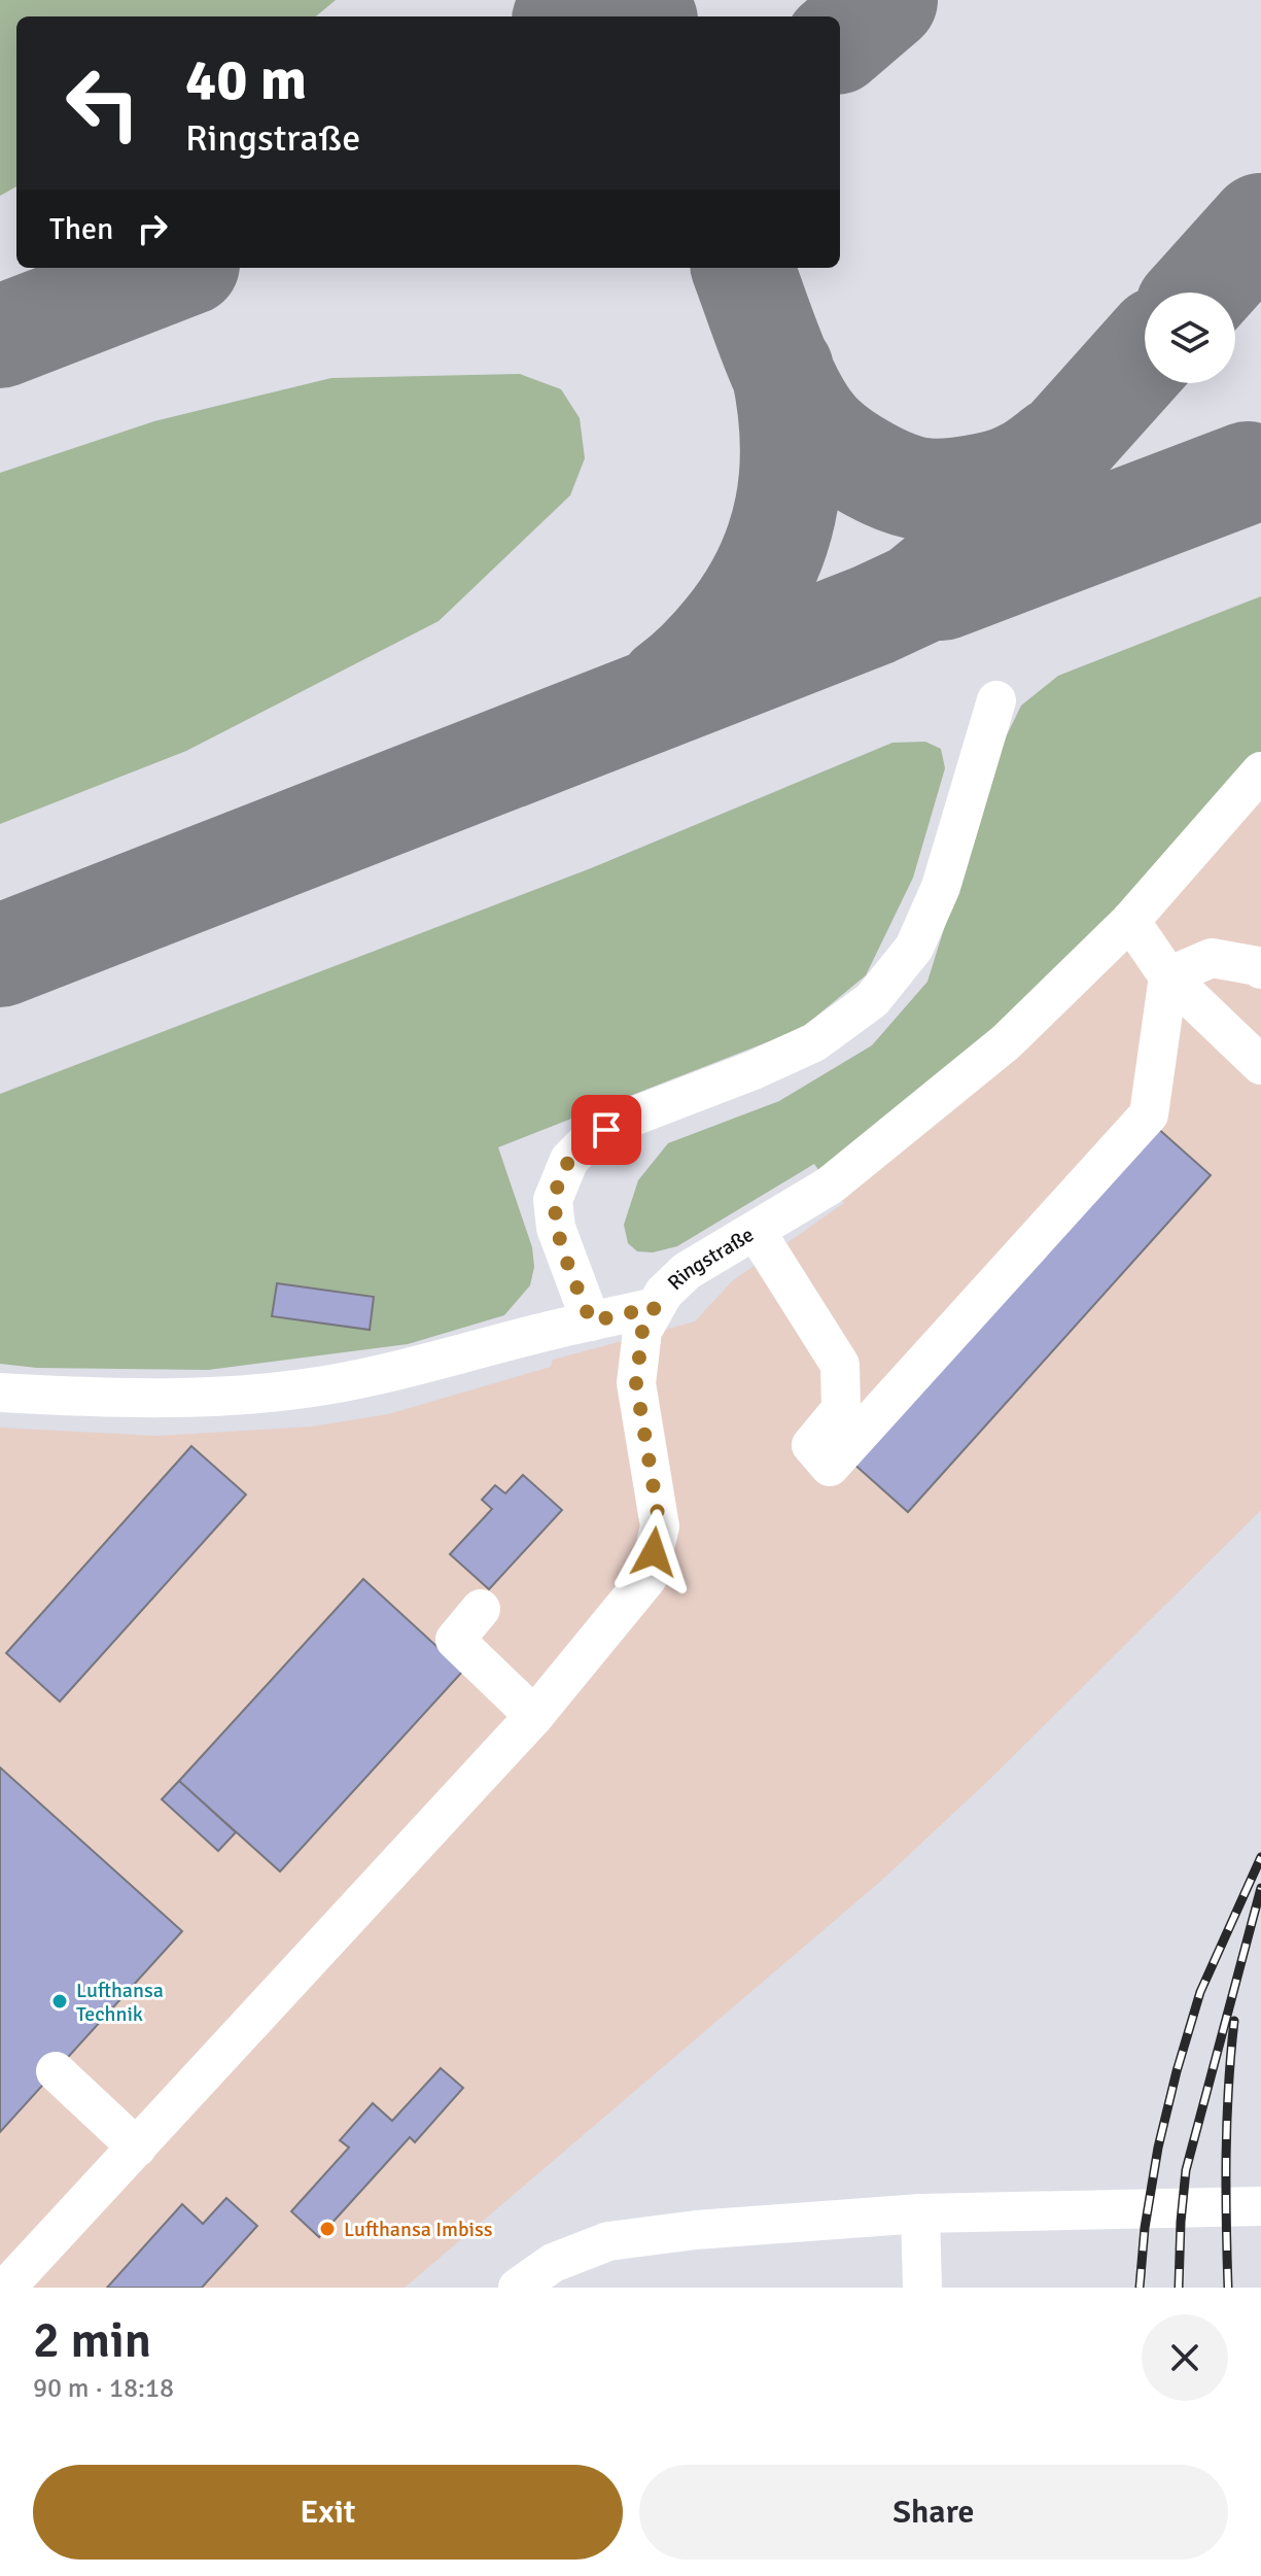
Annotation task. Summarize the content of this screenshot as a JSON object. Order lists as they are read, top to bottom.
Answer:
{
  "streets": {
    "lane": ["Ringstraße"]
  },
  "places": ["Lufthansa Technik", "Lufthansa Imbiss"],
  "page": {
    "turn": ["40 m", "Ringstraße"],
    "then": "Then",
    "heading": ["2 min", "90 m · 18:18"],
    "buttons": ["Exit", "Share"]
  }
}
